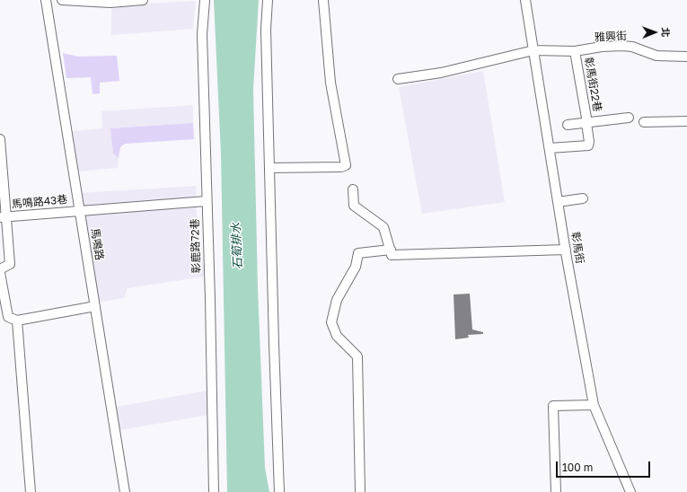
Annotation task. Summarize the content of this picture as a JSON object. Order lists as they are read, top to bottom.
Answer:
{
  "streets": {
    "street": [
      "雅興街",
      "彰馬街22巷",
      "馬鳴路43巷",
      "馬鳴路",
      "彰鹿路72巷",
      "彰馬街"
    ]
  },
  "crossings": [
    ["雅興街", "彰馬街22巷"],
    ["雅興街", "彰馬街"],
    ["彰馬街22巷", "彰馬街"],
    ["馬鳴路43巷", "馬鳴路"],
    ["馬鳴路43巷", "彰鹿路72巷"]
  ],
  "water": ["石筍排水"],
  "scale_bar": "100 m",
  "north": "right"
}
